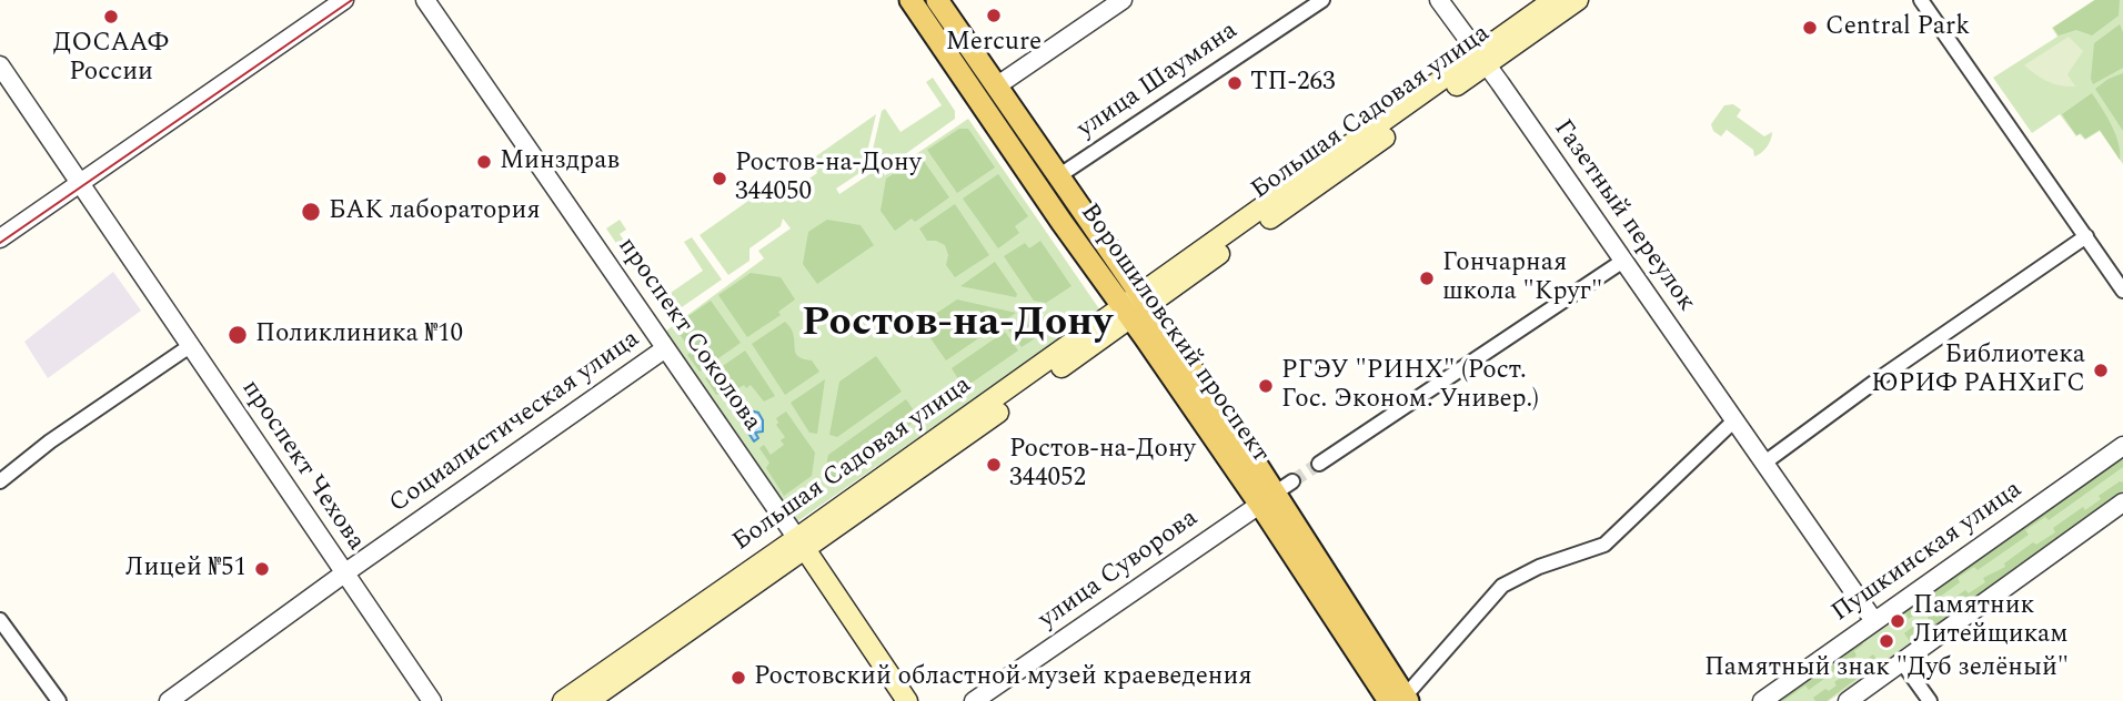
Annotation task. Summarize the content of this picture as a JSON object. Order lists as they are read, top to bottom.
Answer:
{
  "streets": {
    "main road": ["Большая Садовая улица", "Ворошиловский проспект", "проспект Соколова"],
    "street": [
      "улица Шаумяна",
      "Газетный переулок",
      "Социалистическая улица",
      "проспект Чехова",
      "Пушкинская улица",
      "улица Суворова"
    ]
  },
  "crossings": [
    ["улица Шаумяна", "Ворошиловский проспект"],
    ["Большая Садовая улица", "Газетный переулок"],
    ["Большая Садовая улица", "Ворошиловский проспект"],
    ["Большая Садовая улица", "проспект Соколова"],
    ["Газетный переулок", "Пушкинская улица"],
    ["Ворошиловский проспект", "улица Суворова"],
    ["проспект Соколова", "Социалистическая улица"],
    ["Социалистическая улица", "проспект Чехова"]
  ],
  "districts": ["Ростов-на-Дону"],
  "places": [
    "Mercure",
    "ДОСААФ России",
    "Central Park",
    "ТП-263",
    "Минздрав",
    "Ростов-на-Дону 344050",
    "БАК лаборатория",
    "Гончарная школа \"Круг\"",
    "Поликлиника №10",
    "Библиотека ЮРИФ РАНХиГС",
    "РГЭУ \"РИНХ\" (Рост. Гос. Эконом. Универ.)",
    "Ростов-на-Дону 344052",
    "Лицей №51",
    "Памятник Литейщикам",
    "Памятный знак \"Дуб зелёный\"",
    "Ростовский областной музей краеведения"
  ]
}
